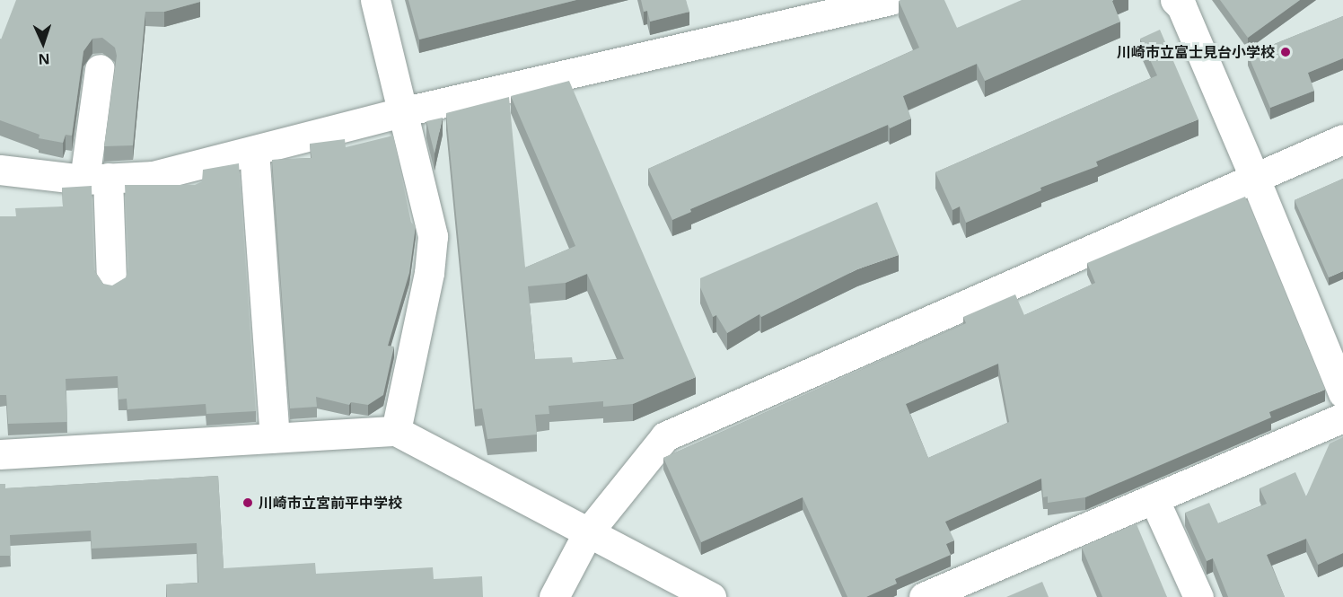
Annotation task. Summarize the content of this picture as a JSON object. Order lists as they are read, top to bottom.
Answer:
{
  "places": ["川崎市立富士見台小学校", "川崎市立宮前平中学校"],
  "north": "bottom"
}
